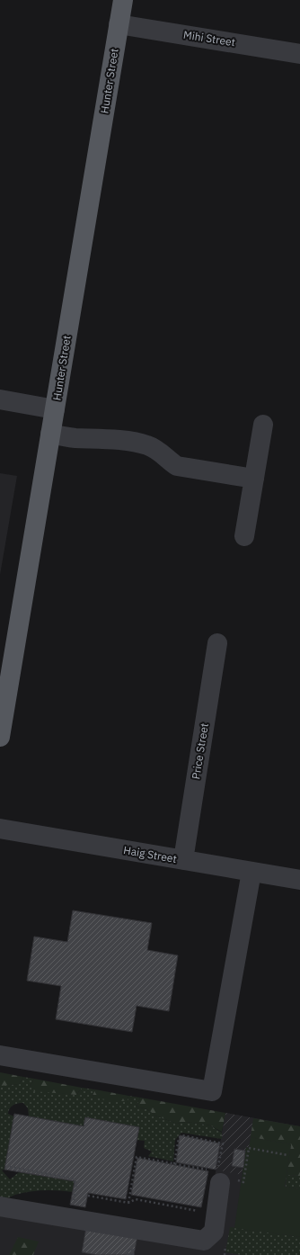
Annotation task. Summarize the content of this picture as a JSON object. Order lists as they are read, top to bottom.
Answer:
{
  "streets": {
    "main road": ["Hunter Street"],
    "street": ["Mihi Street", "Price Street", "Haig Street"]
  },
  "crossings": [
    ["Mihi Street", "Hunter Street"],
    ["Price Street", "Haig Street"]
  ]
}
